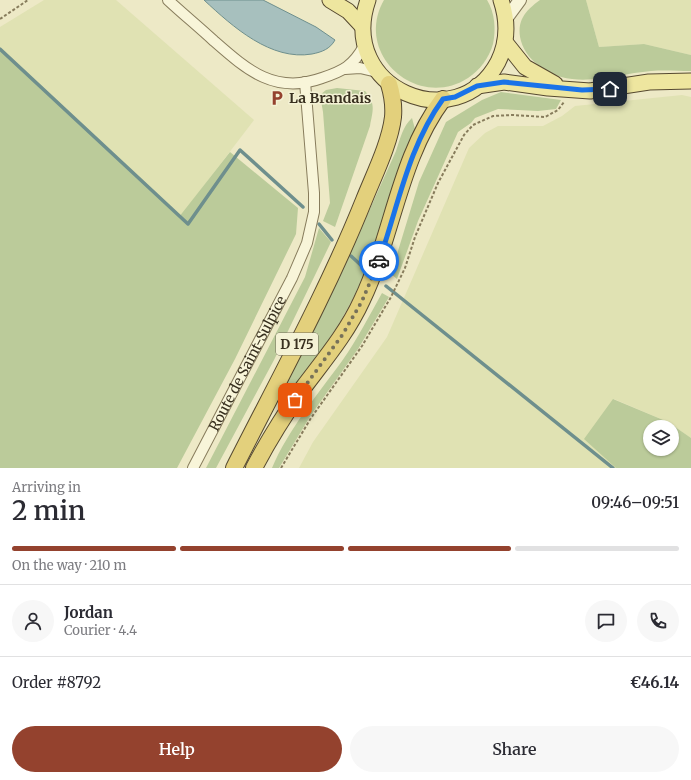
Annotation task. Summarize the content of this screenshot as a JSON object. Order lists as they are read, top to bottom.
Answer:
{
  "streets": {
    "highway": ["D 175"],
    "street": ["Route de Saint-Sulpice"]
  },
  "places": {
    "parking": ["La Brandais"]
  },
  "page": {
    "heading": ["2 min", "Arriving in", "09:46–09:51"],
    "panel": [
      "Jordan",
      "Courier · 4.4",
      "Order #8792",
      "€46.14"
    ],
    "bar": "On the way · 210 m",
    "buttons": ["Help", "Share"]
  }
}
